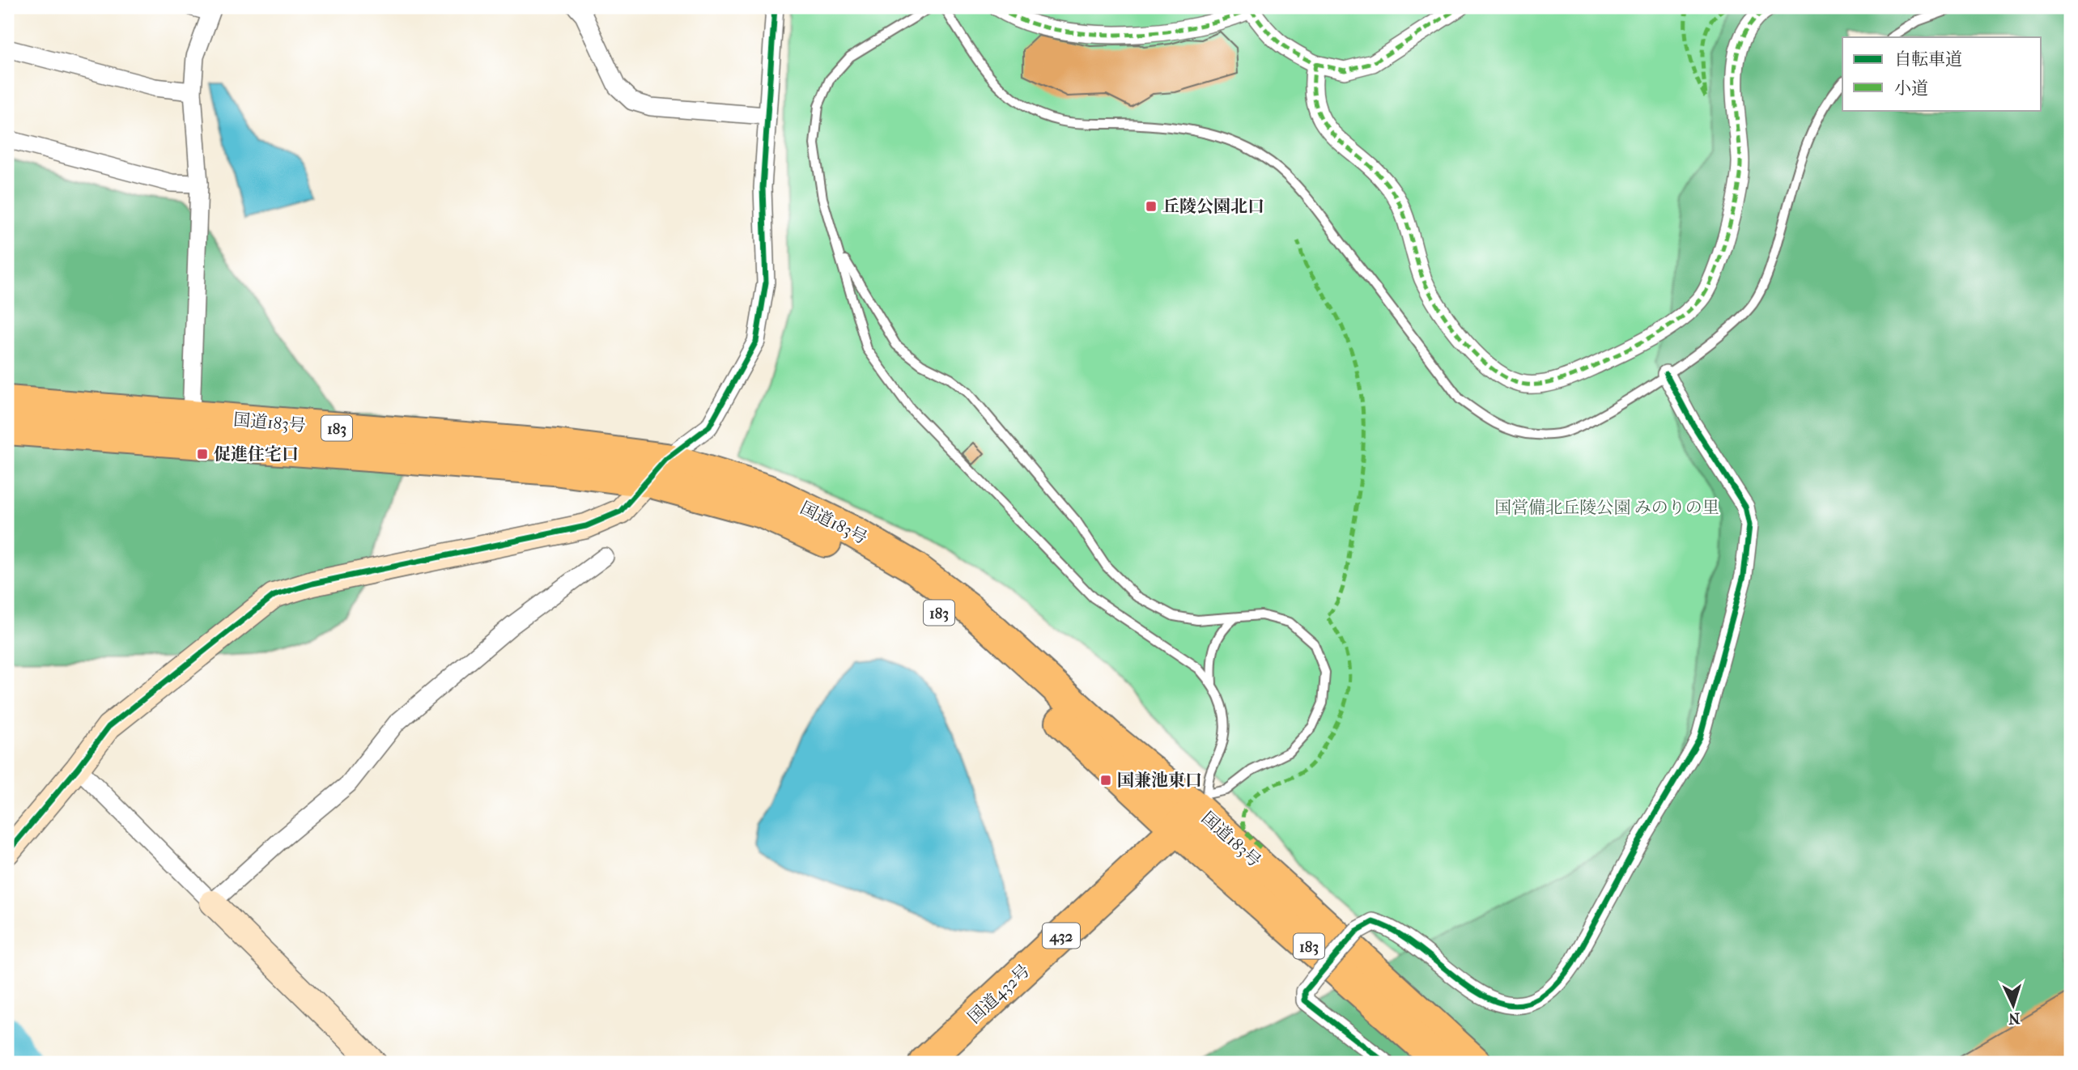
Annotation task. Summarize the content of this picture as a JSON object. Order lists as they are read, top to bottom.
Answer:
{
  "streets": {
    "highway": [
      "国道183号",
      "183",
      "432",
      "国道432号"
    ]
  },
  "crossings": [
    ["国道183号", "国道432号"]
  ],
  "parks": ["国営備北丘陵公園 みのりの里"],
  "places": {
    "transit": ["丘陵公園北口", "促進住宅口", "国兼池東口"]
  },
  "legend": ["自転車道", "小道"],
  "north": "bottom"
}
